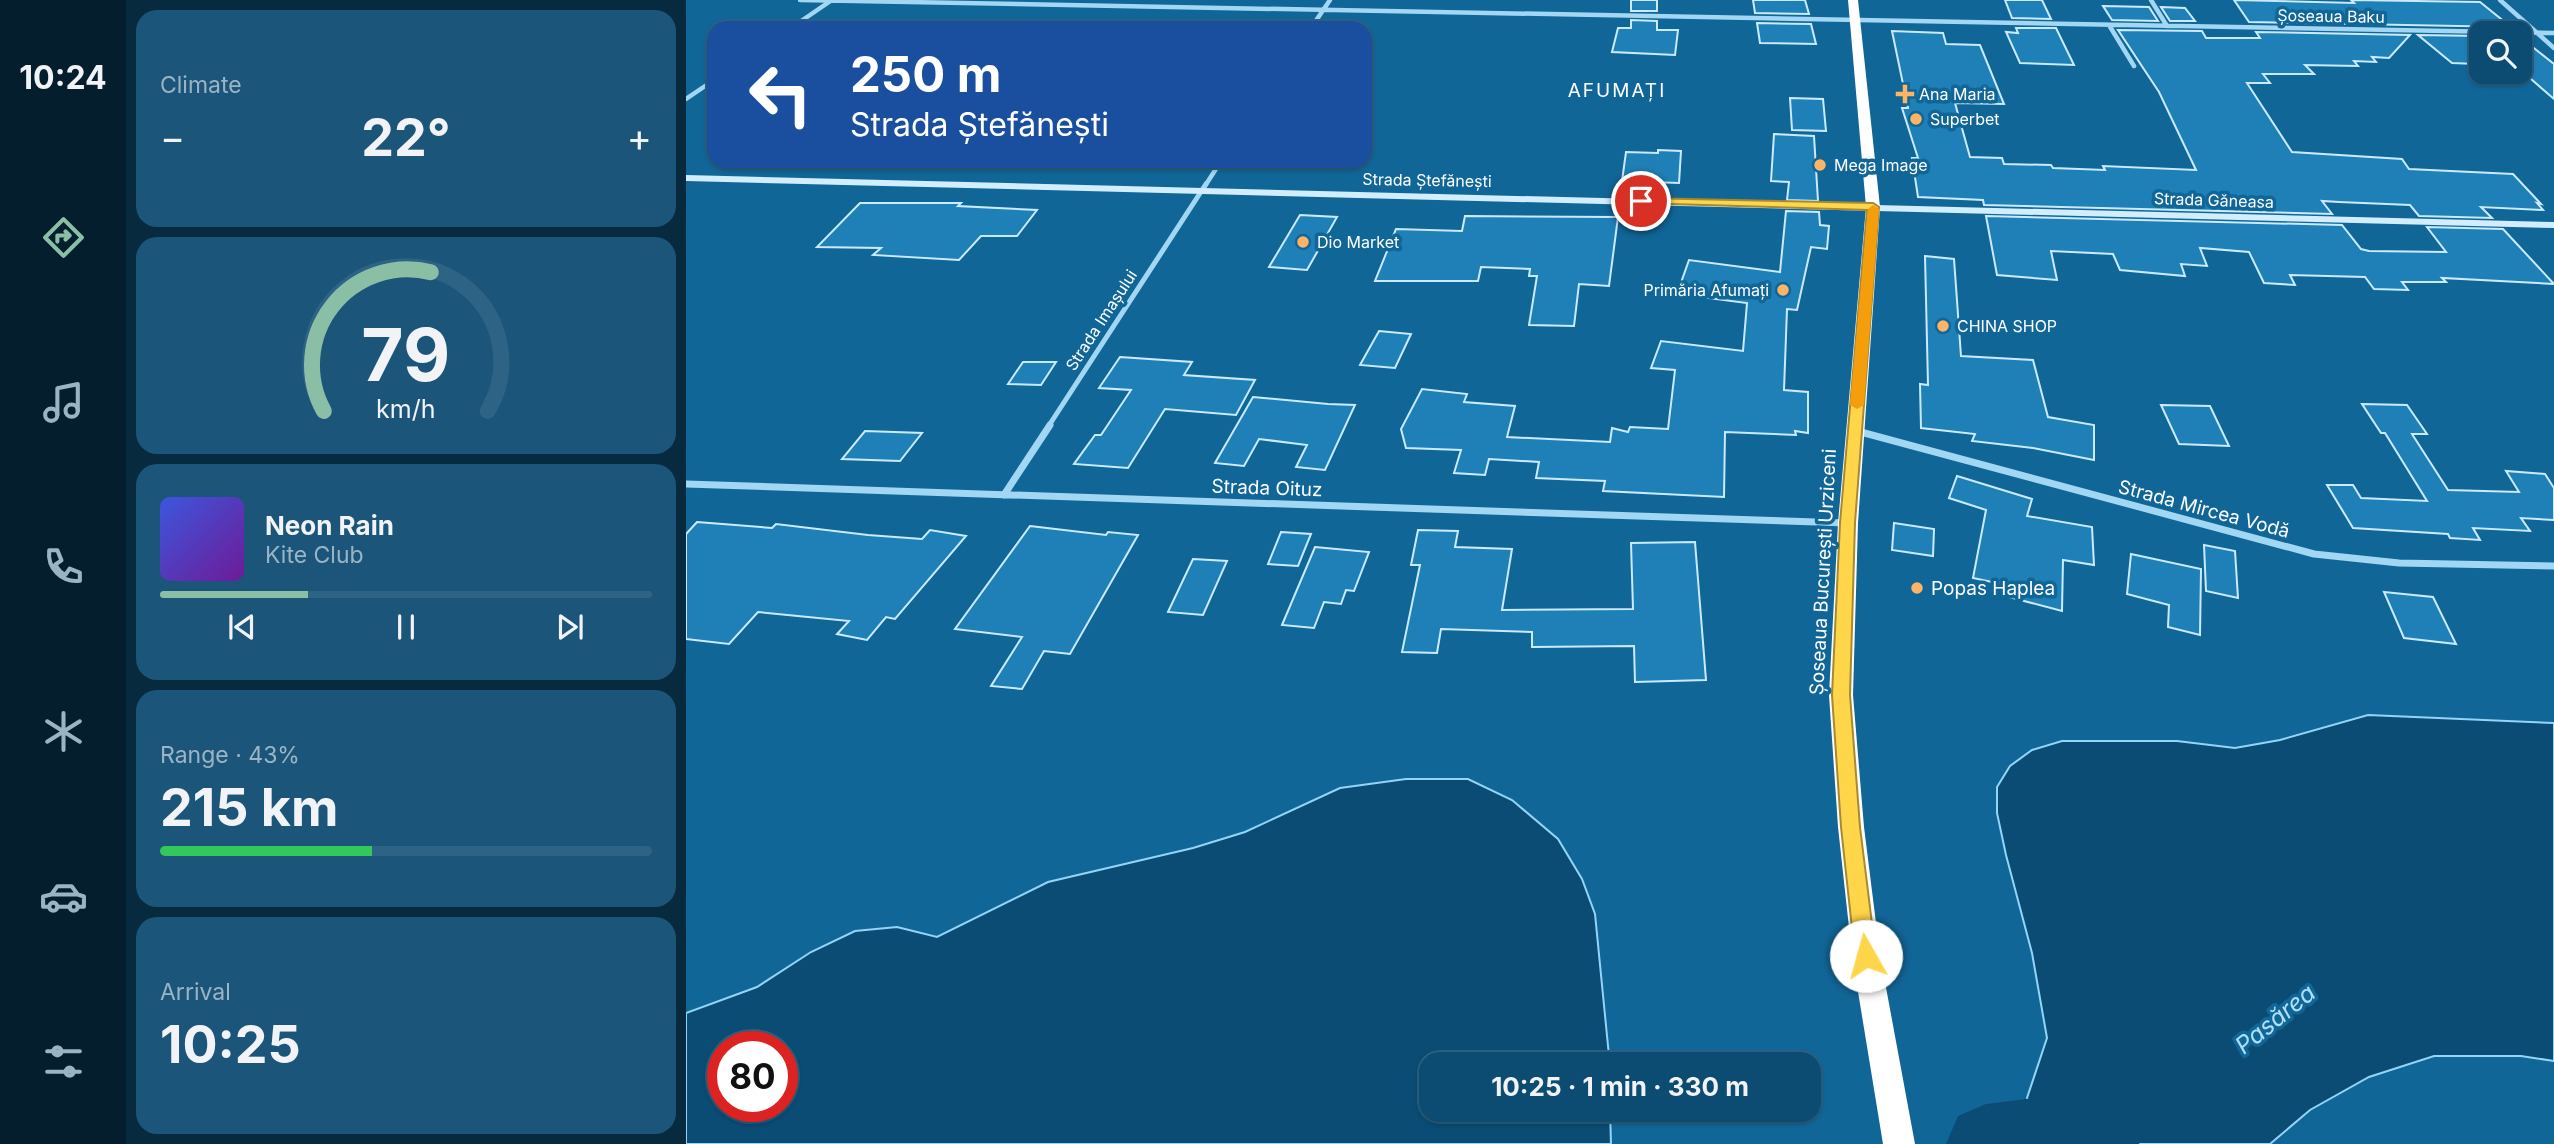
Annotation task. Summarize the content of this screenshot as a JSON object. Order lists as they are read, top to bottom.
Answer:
{
  "streets": {
    "highway": ["Șoseaua București Urziceni"],
    "main road": ["Strada Ștefănești", "Strada Găneasa"],
    "street": [
      "Șoseaua Baku",
      "Strada Imașului",
      "Strada Oituz",
      "Strada Mircea Vodă"
    ]
  },
  "crossings": [
    ["Șoseaua Baku", "Șoseaua București Urziceni"],
    ["Strada Ștefănești", "Strada Găneasa"],
    ["Strada Ștefănești", "Strada Imașului"],
    ["Strada Ștefănești", "Șoseaua București Urziceni"],
    ["Strada Găneasa", "Șoseaua București Urziceni"],
    ["Strada Imașului", "Strada Oituz"],
    ["Strada Oituz", "Șoseaua București Urziceni"],
    ["Strada Mircea Vodă", "Șoseaua București Urziceni"]
  ],
  "districts": ["AFUMAȚI"],
  "water": ["Pasărea"],
  "places": {
    "health": ["Ana Maria"],
    "other": [
      "Superbet",
      "Mega Image",
      "Dio Market",
      "Primăria Afumați",
      "CHINA SHOP",
      "Popas Haplea"
    ]
  },
  "page": {
    "tabs": "10:24",
    "tile": [
      "Climate",
      ["Range · 43%", "215 km"],
      ["Arrival", "10:25"]
    ],
    "turn": ["250 m", "Strada Ștefănești"],
    "heat": ["−", "22°", "+"],
    "song": ["Neon Rain", "Kite Club"],
    "limit": "80",
    "trip": "10:25 · 1 min · 330 m",
    "gauge": ["79", "km/h"]
  }
}
